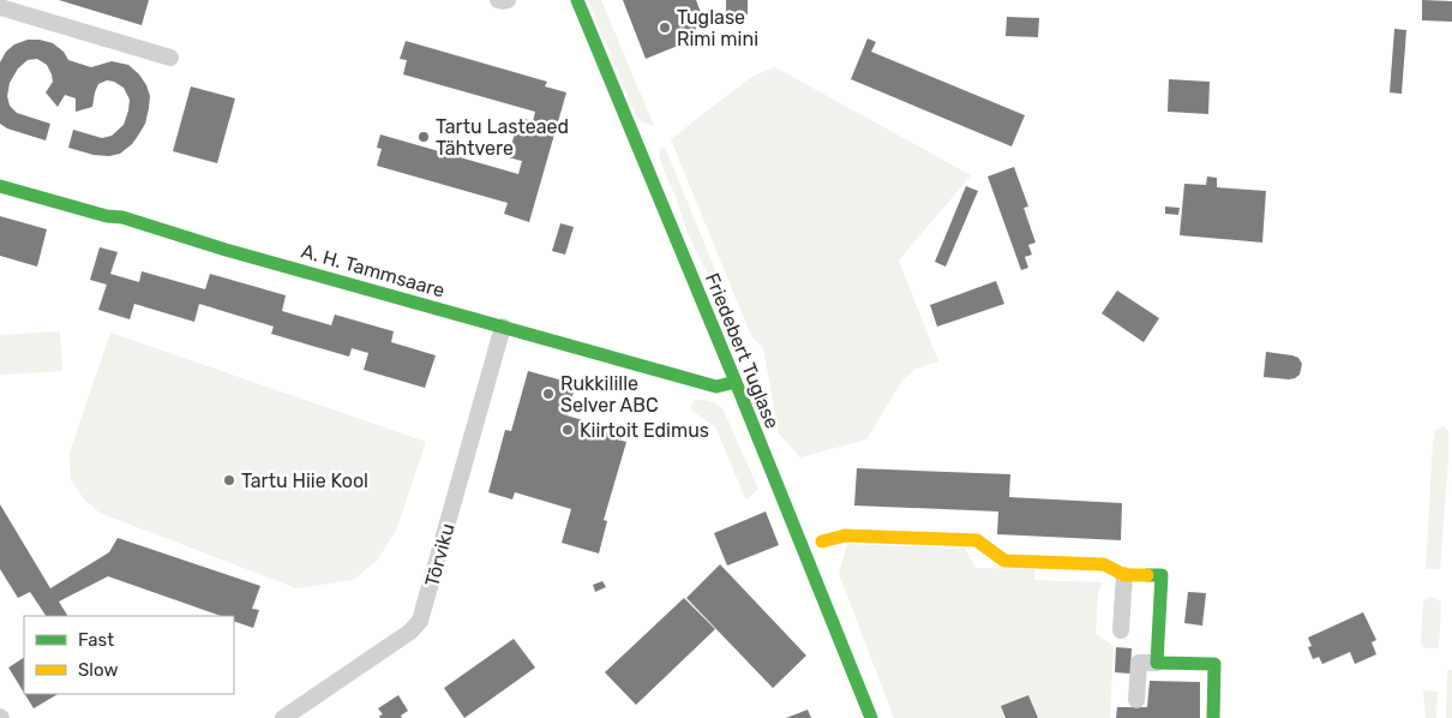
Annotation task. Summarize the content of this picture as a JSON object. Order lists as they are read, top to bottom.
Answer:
{
  "streets": {
    "street": ["A. H. Tammsaare", "Friedebert Tuglase", "Tõrviku"]
  },
  "crossings": [
    ["A. H. Tammsaare", "Friedebert Tuglase"],
    ["A. H. Tammsaare", "Tõrviku"]
  ],
  "places": [
    "Tuglase Rimi mini",
    "Tartu Lasteaed Tähtvere",
    "Rukkilille Selver ABC",
    "Kiirtoit Edimus",
    "Tartu Hiie Kool"
  ],
  "legend": ["Fast", "Slow"]
}
